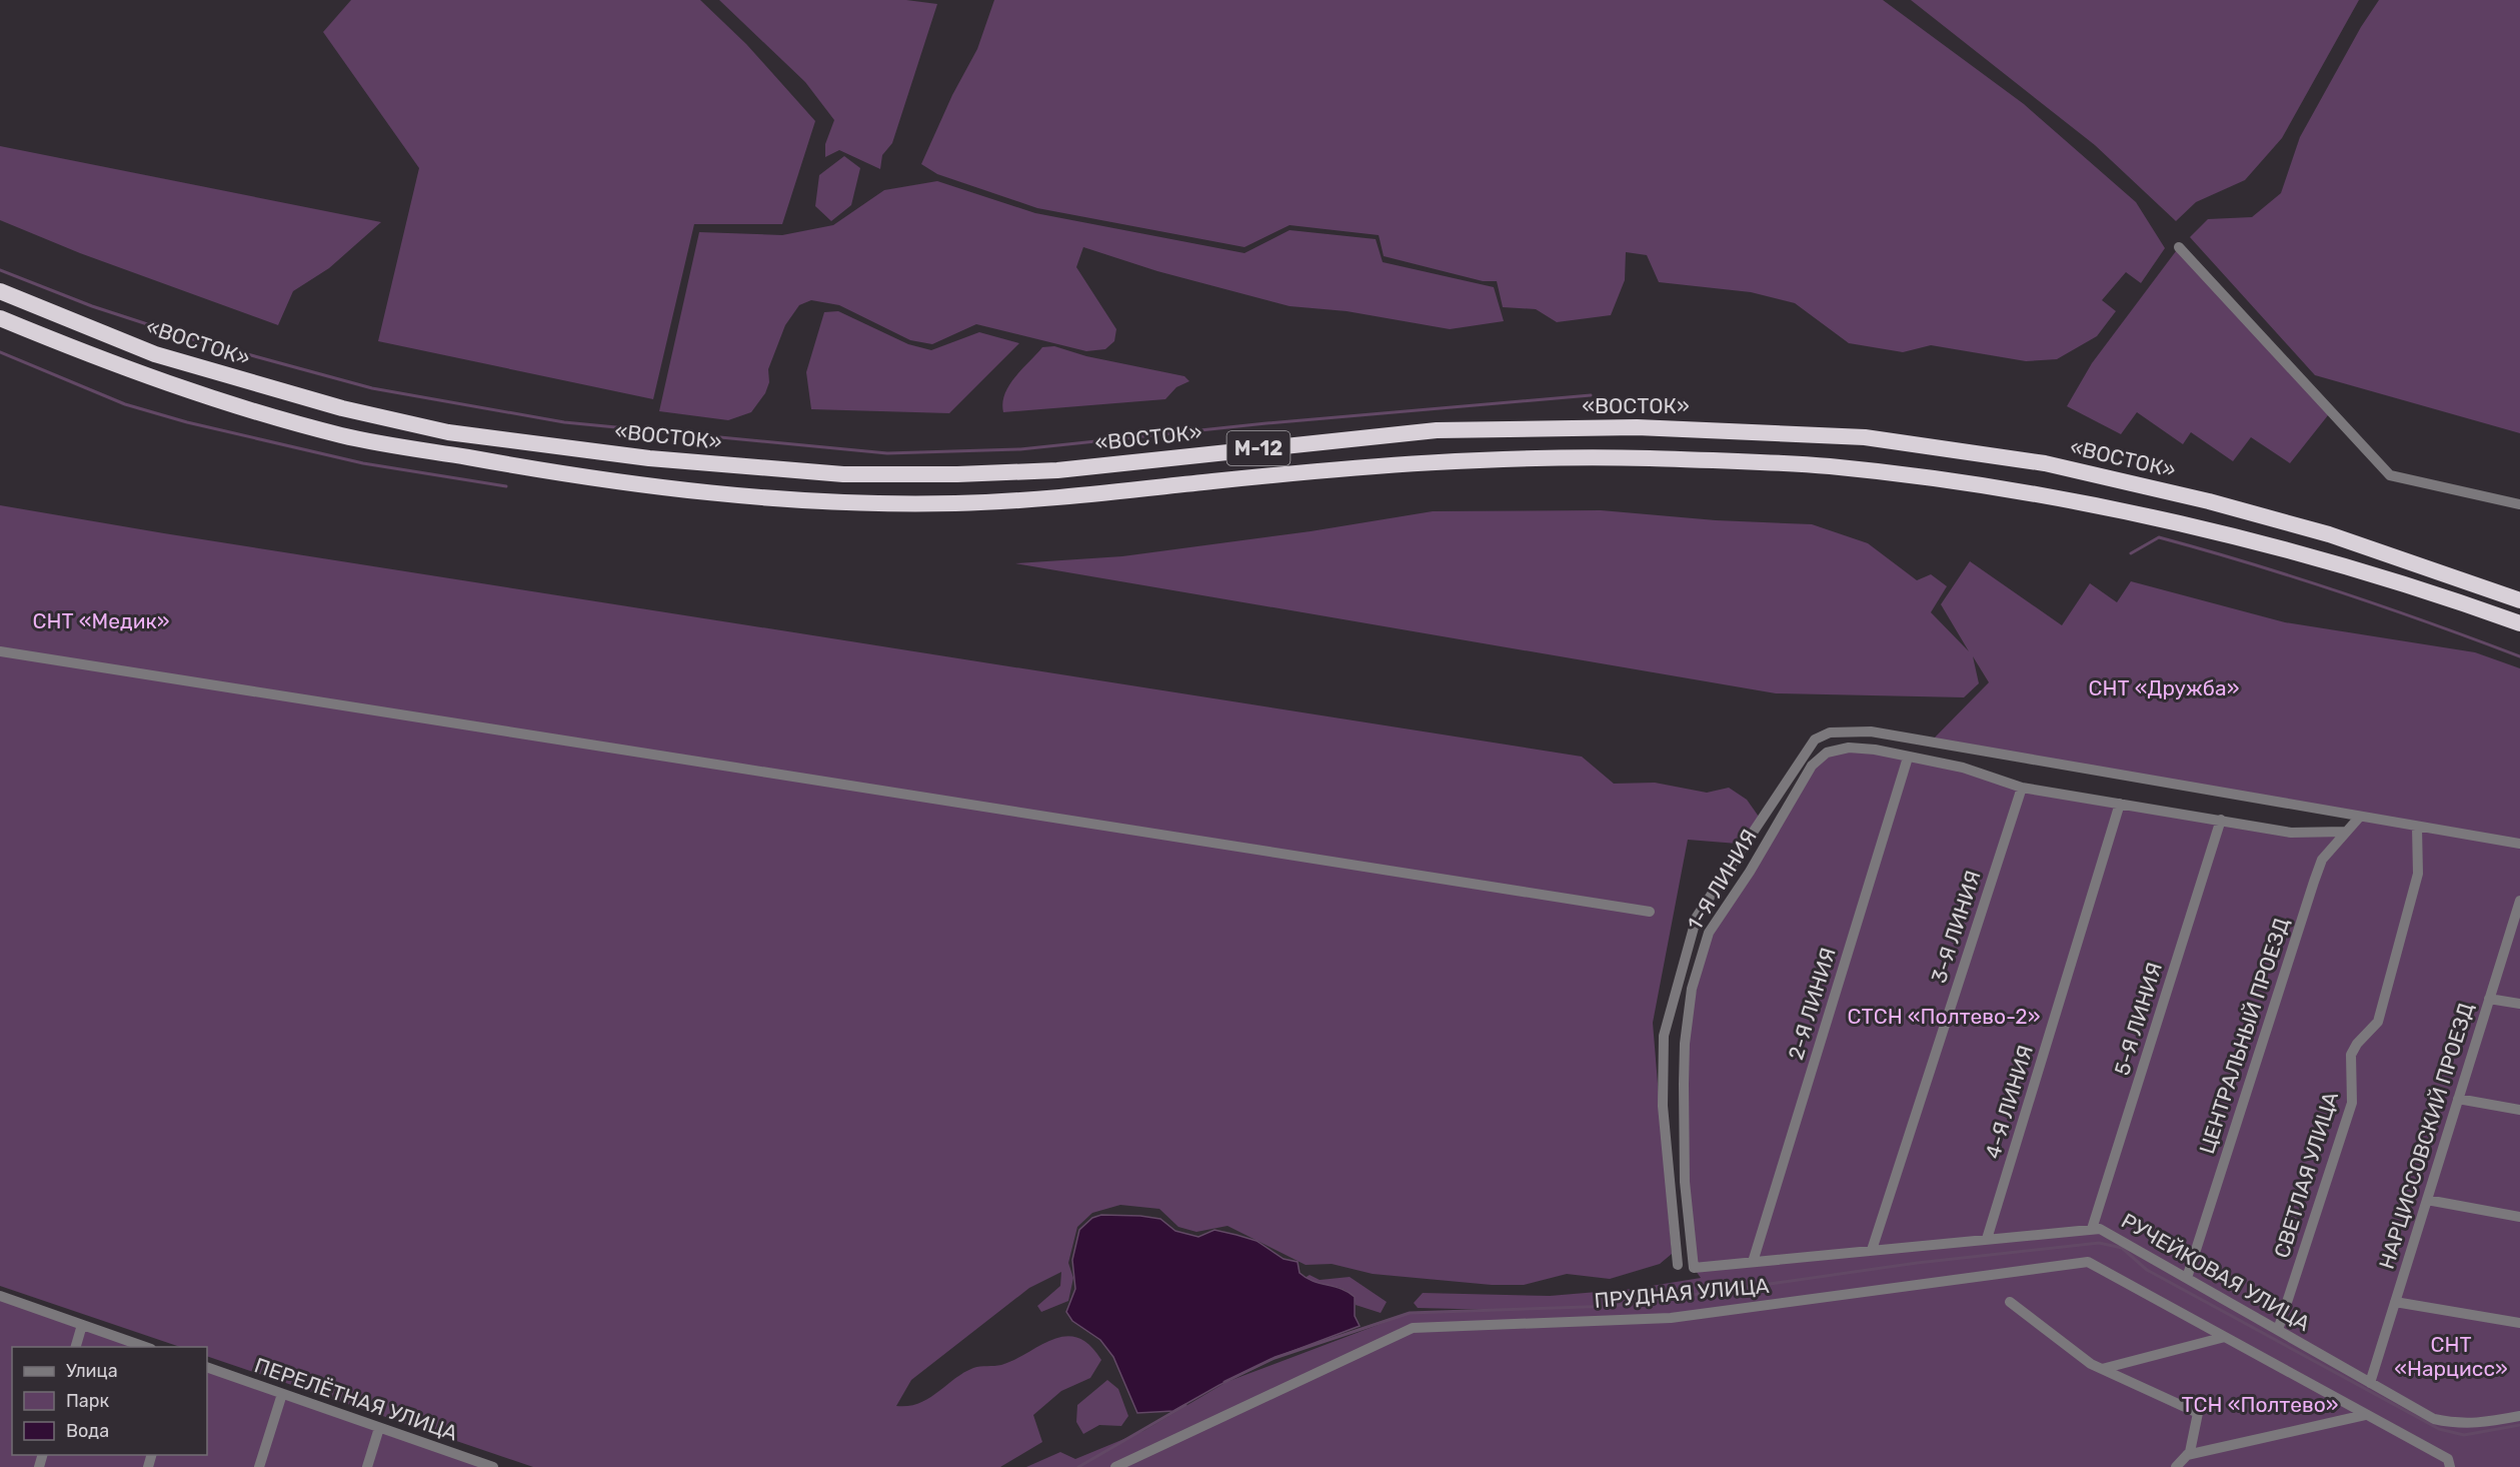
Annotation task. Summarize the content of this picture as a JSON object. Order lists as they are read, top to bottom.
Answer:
{
  "streets": {
    "highway": ["«ВОСТОК»", "М-12"],
    "street": [
      "1-Я ЛИНИЯ",
      "3-Я ЛИНИЯ",
      "2-Я ЛИНИЯ",
      "5-Я ЛИНИЯ",
      "ЦЕНТРАЛЬНЫЙ ПРОЕЗД",
      "4-Я ЛИНИЯ",
      "НАРЦИССОВСКИЙ ПРОЕЗД",
      "СВЕТЛАЯ УЛИЦА",
      "РУЧЕЙКОВАЯ УЛИЦА",
      "ПРУДНАЯ УЛИЦА",
      "ПЕРЕЛЁТНАЯ УЛИЦА"
    ]
  },
  "crossings": [
    ["1-Я ЛИНИЯ", "3-Я ЛИНИЯ"],
    ["1-Я ЛИНИЯ", "2-Я ЛИНИЯ"],
    ["1-Я ЛИНИЯ", "5-Я ЛИНИЯ"],
    ["1-Я ЛИНИЯ", "ЦЕНТРАЛЬНЫЙ ПРОЕЗД"],
    ["1-Я ЛИНИЯ", "4-Я ЛИНИЯ"],
    ["1-Я ЛИНИЯ", "РУЧЕЙКОВАЯ УЛИЦА"],
    ["3-Я ЛИНИЯ", "РУЧЕЙКОВАЯ УЛИЦА"],
    ["2-Я ЛИНИЯ", "РУЧЕЙКОВАЯ УЛИЦА"],
    ["5-Я ЛИНИЯ", "РУЧЕЙКОВАЯ УЛИЦА"],
    ["ЦЕНТРАЛЬНЫЙ ПРОЕЗД", "РУЧЕЙКОВАЯ УЛИЦА"],
    ["4-Я ЛИНИЯ", "РУЧЕЙКОВАЯ УЛИЦА"],
    ["НАРЦИССОВСКИЙ ПРОЕЗД", "РУЧЕЙКОВАЯ УЛИЦА"],
    ["СВЕТЛАЯ УЛИЦА", "РУЧЕЙКОВАЯ УЛИЦА"]
  ],
  "parks": [
    "СНТ «Медик»",
    "СНТ «Дружба»",
    "СТСН «Полтево-2»",
    "СНТ «Нарцисс»",
    "ТСН «Полтево»"
  ],
  "legend": ["Улица", "Парк", "Вода"]
}
